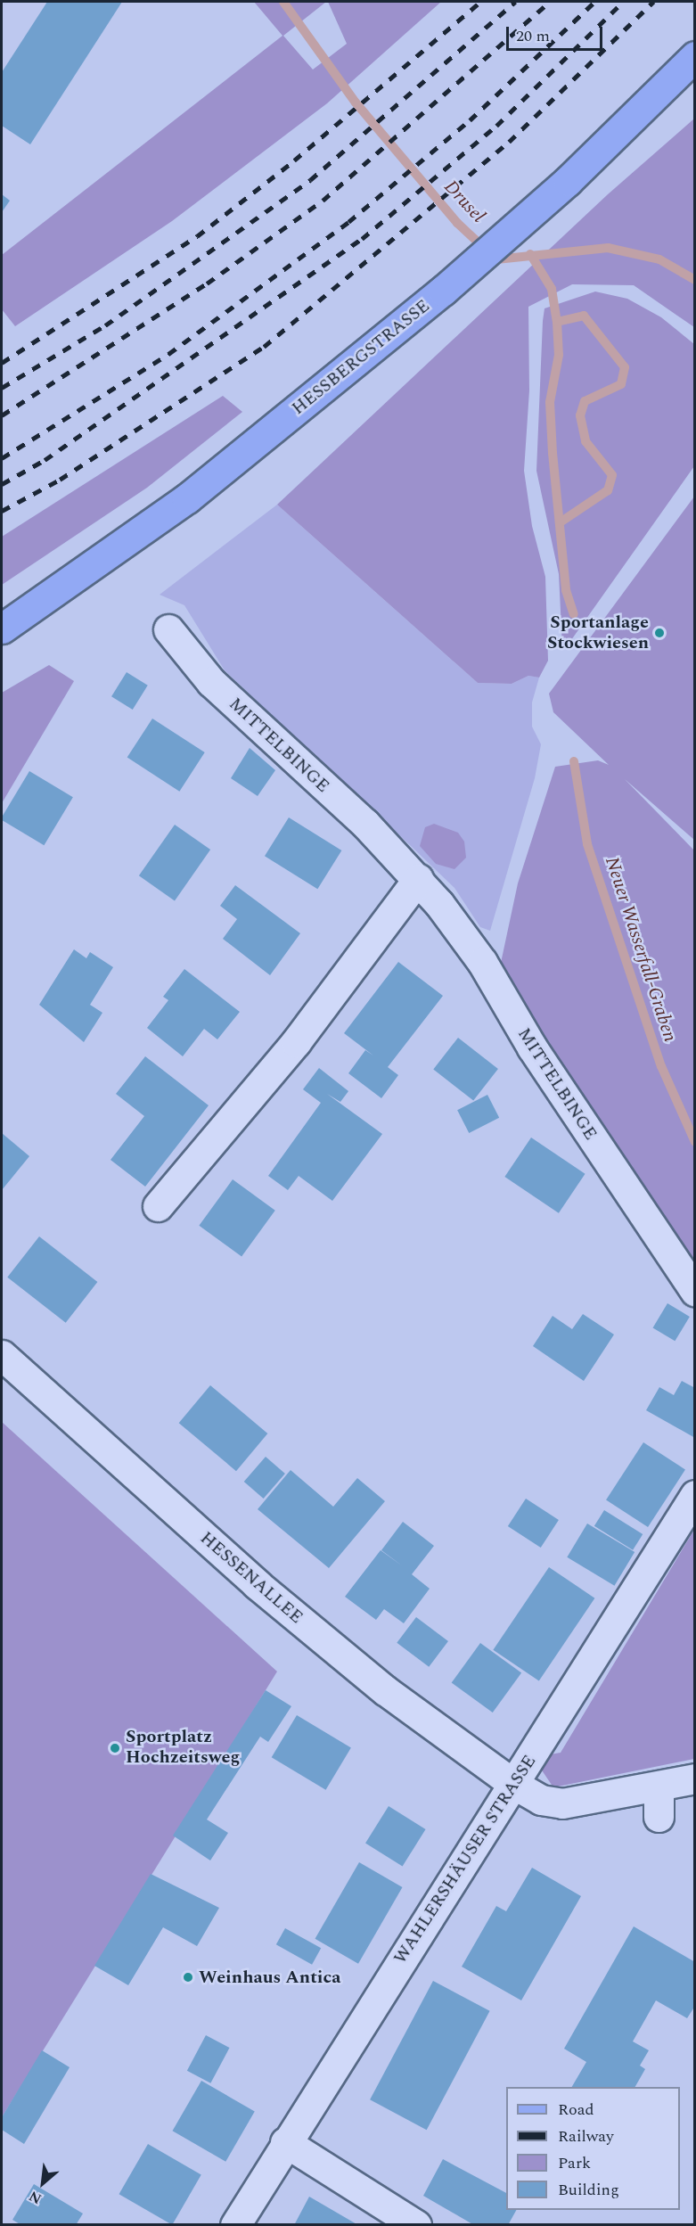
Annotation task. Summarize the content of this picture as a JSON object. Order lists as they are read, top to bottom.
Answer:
{
  "streets": {
    "main road": ["HESSBERGSTRASSE"],
    "street": ["MITTELBINGE", "HESSENALLEE", "WAHLERSHÄUSER STRASSE"]
  },
  "crossings": [
    ["HESSENALLEE", "WAHLERSHÄUSER STRASSE"]
  ],
  "water": ["Drusel", "Neuer Wasserfall-Graben"],
  "places": ["Sportanlage Stockwiesen", "Sportplatz Hochzeitsweg", "Weinhaus Antica"],
  "legend": [
    "Road",
    "Railway",
    "Park",
    "Building"
  ],
  "scale_bar": "20 m",
  "north": "bottom left"
}
